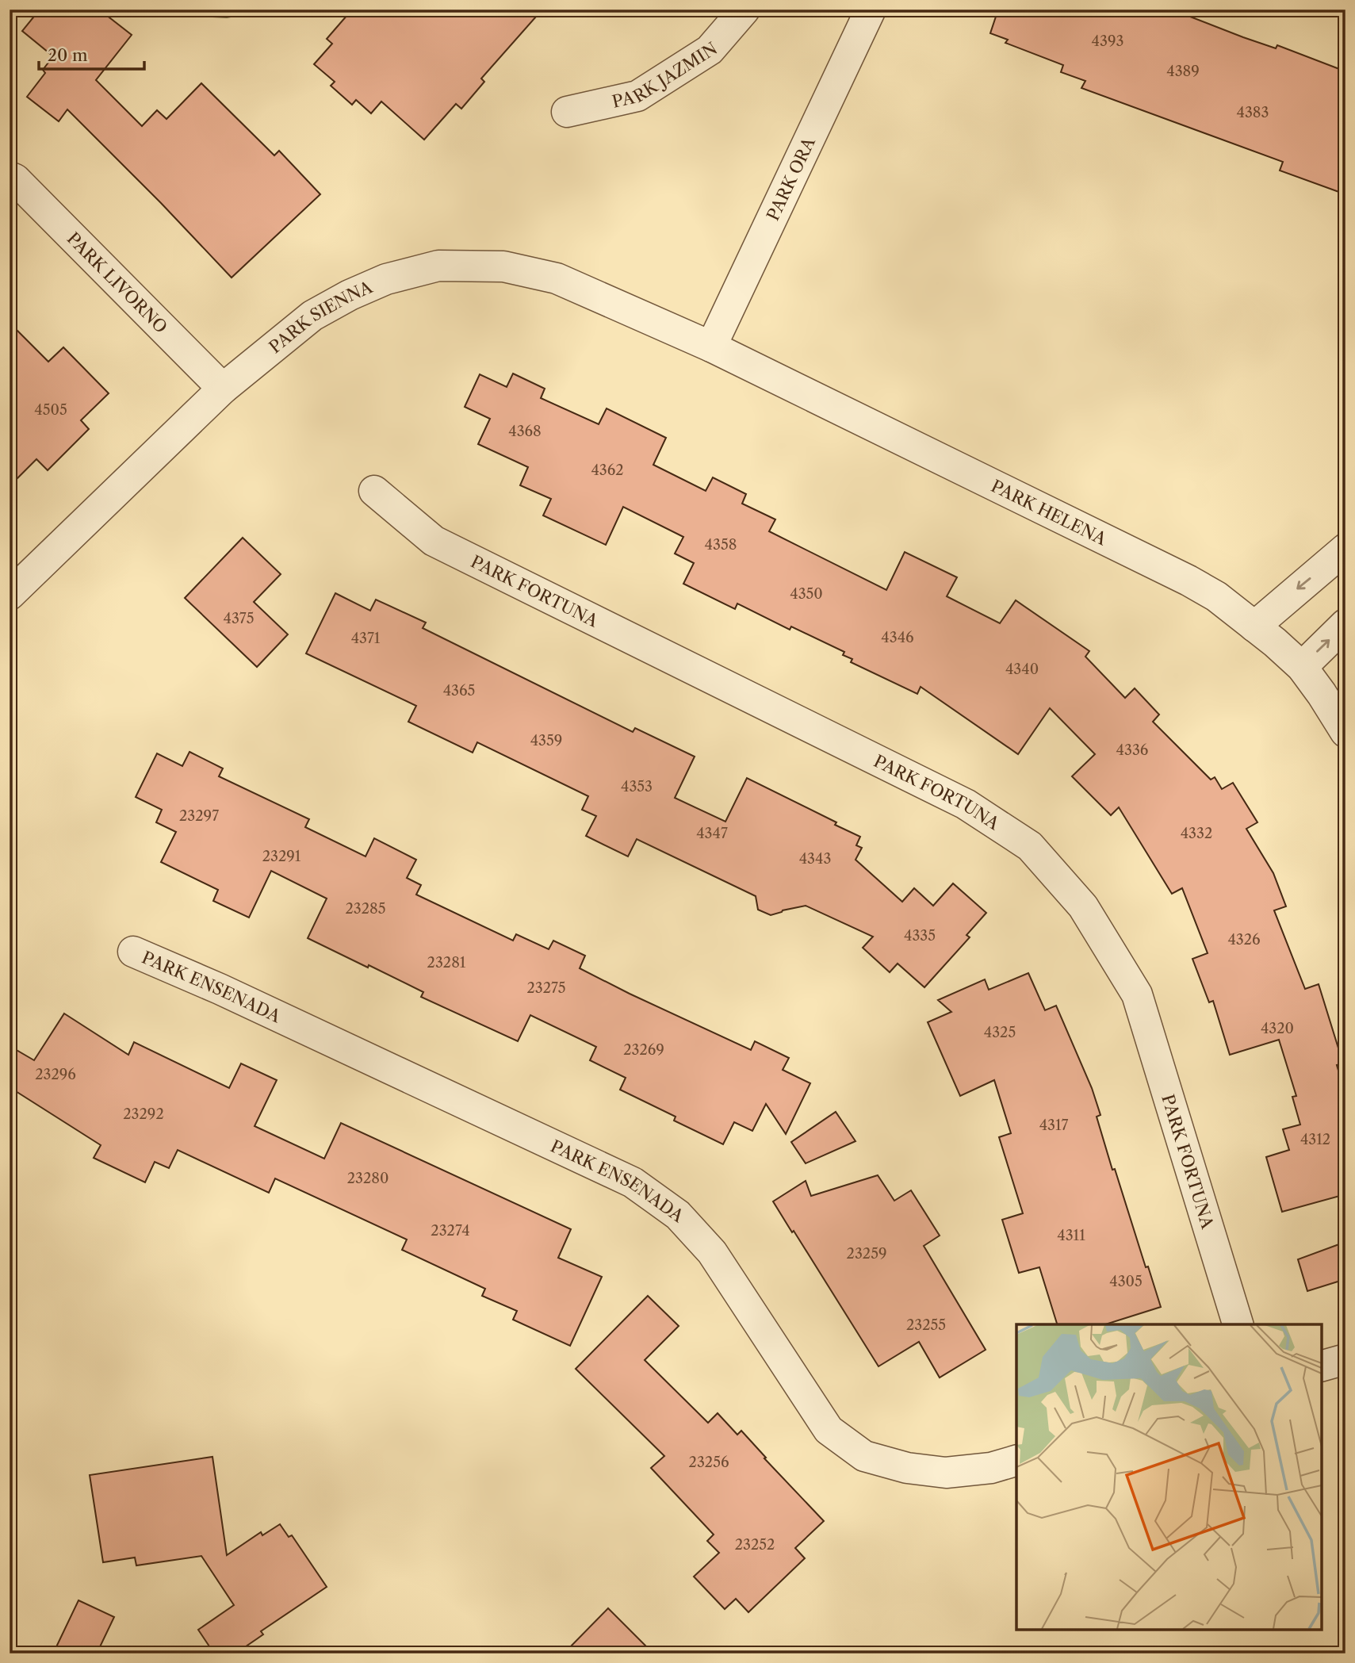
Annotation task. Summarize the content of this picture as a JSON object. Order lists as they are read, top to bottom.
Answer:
{
  "streets": {
    "street": [
      "PARK JAZMIN",
      "PARK ORA",
      "PARK LIVORNO",
      "PARK SIENNA",
      "PARK HELENA",
      "PARK FORTUNA",
      "PARK ENSENADA"
    ]
  },
  "crossings": [
    ["PARK ORA", "PARK SIENNA"],
    ["PARK ORA", "PARK HELENA"],
    ["PARK LIVORNO", "PARK SIENNA"],
    ["PARK SIENNA", "PARK HELENA"]
  ],
  "house_numbers": [
    "4393",
    "4389",
    "4383",
    "4505",
    "4368",
    "4362",
    "4358",
    "4350",
    "4375",
    "4346",
    "4371",
    "4340",
    "4365",
    "4359",
    "4336",
    "4353",
    "23297",
    "4347",
    "4332",
    "23291",
    "4343",
    "23285",
    "4335",
    "4326",
    "23281",
    "23275",
    "4320",
    "4325",
    "23269",
    "23296",
    "23292",
    "4317",
    "4312",
    "23280",
    "23274",
    "4311",
    "23259",
    "4305",
    "23255",
    "23256",
    "23252"
  ],
  "scale_bar": "20 m"
}
